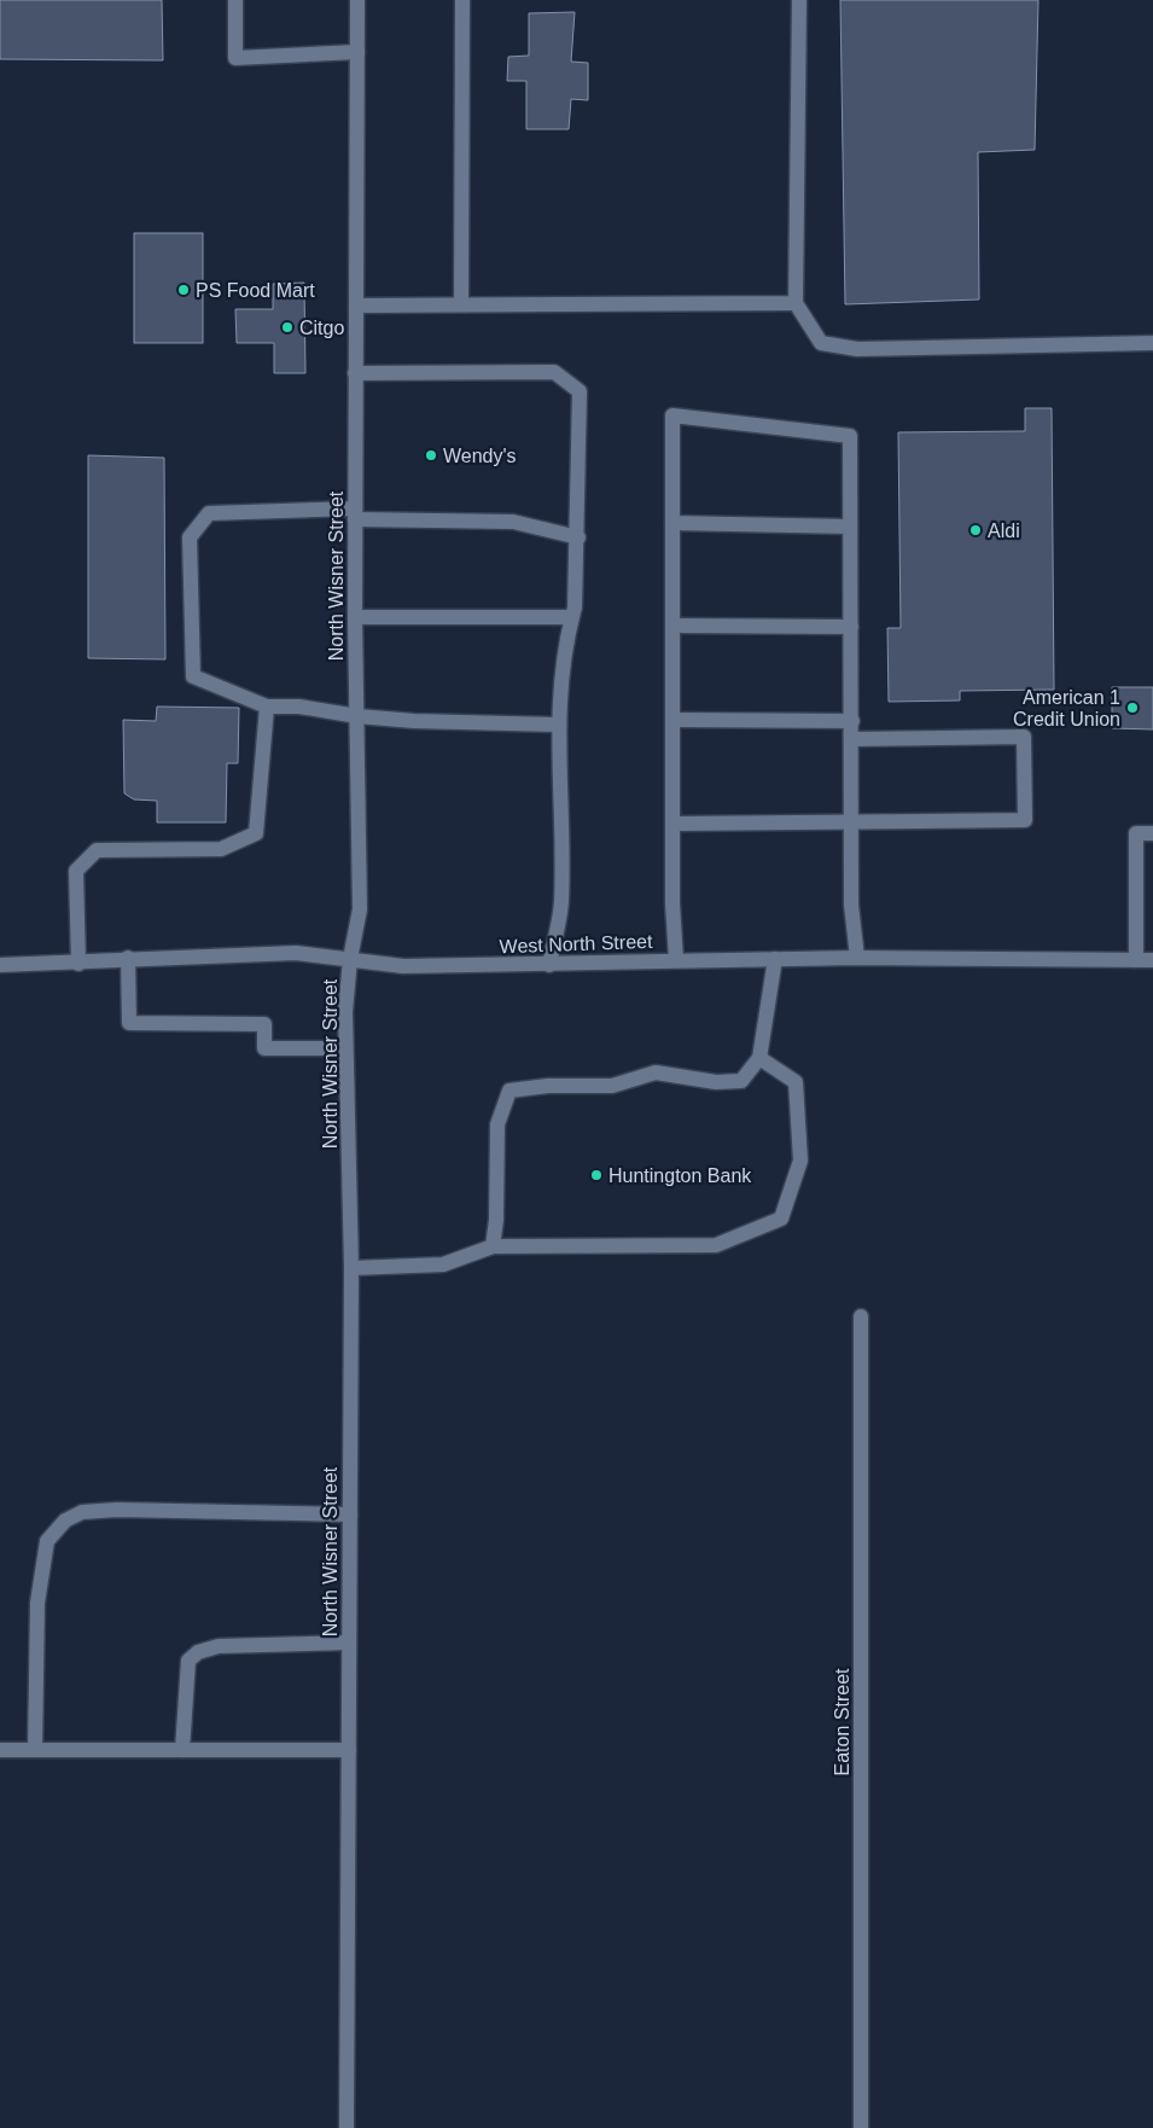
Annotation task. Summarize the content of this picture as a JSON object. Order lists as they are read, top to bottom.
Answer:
{
  "streets": {
    "street": ["North Wisner Street", "West North Street", "Eaton Street"]
  },
  "crossings": [
    ["North Wisner Street", "West North Street"]
  ],
  "places": [
    "PS Food Mart",
    "Citgo",
    "Wendy's",
    "Aldi",
    "American 1 Credit Union",
    "Huntington Bank"
  ]
}
